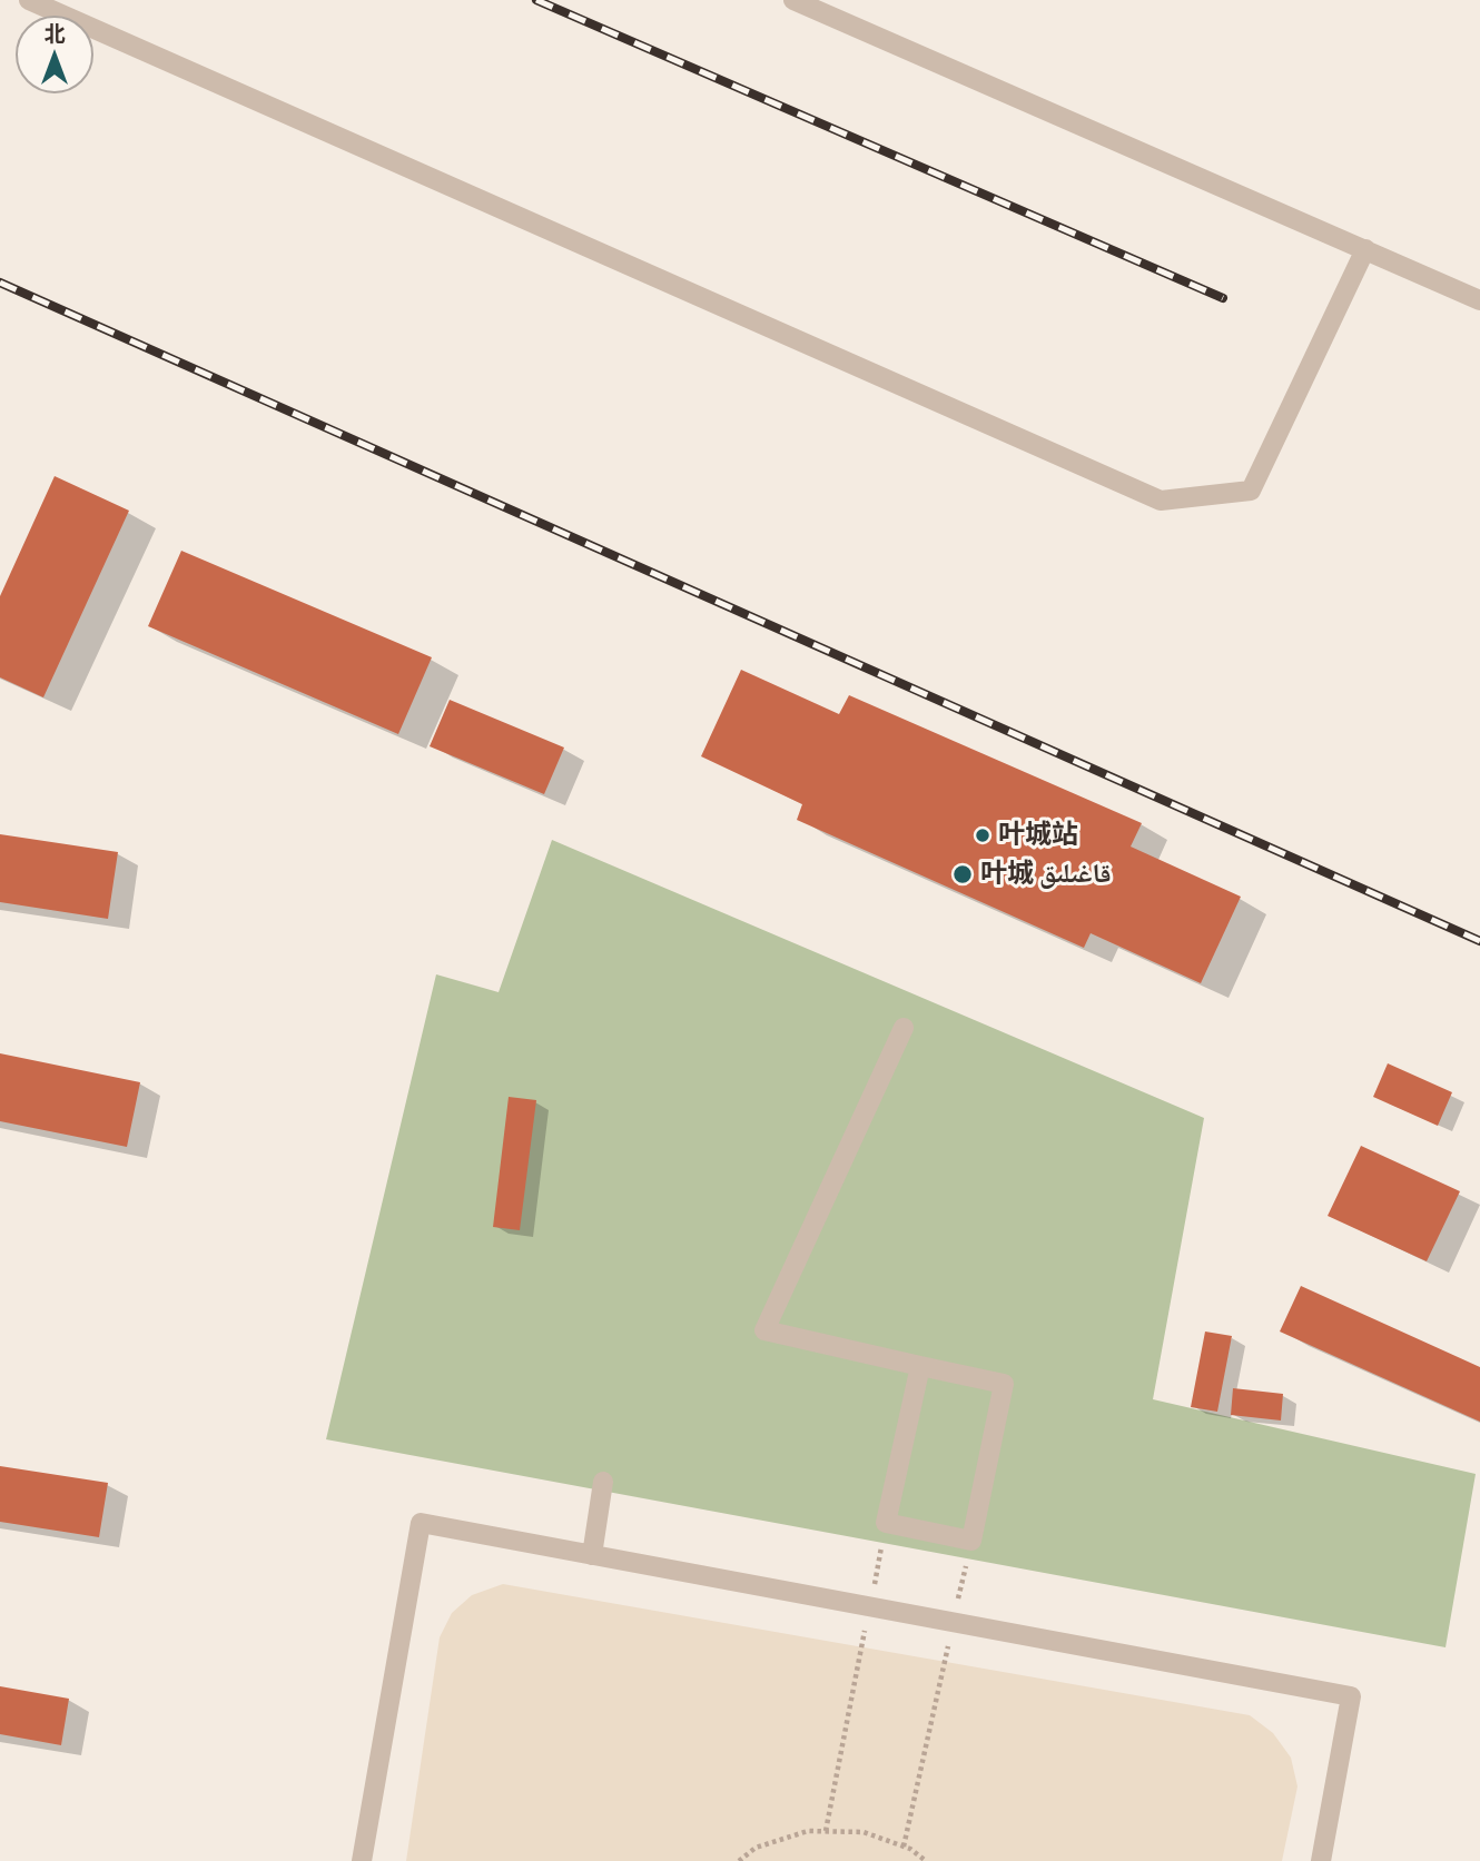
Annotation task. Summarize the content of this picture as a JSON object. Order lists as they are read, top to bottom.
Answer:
{
  "places": ["叶城站", "叶城 قاغىلىق"],
  "north": "top"
}
